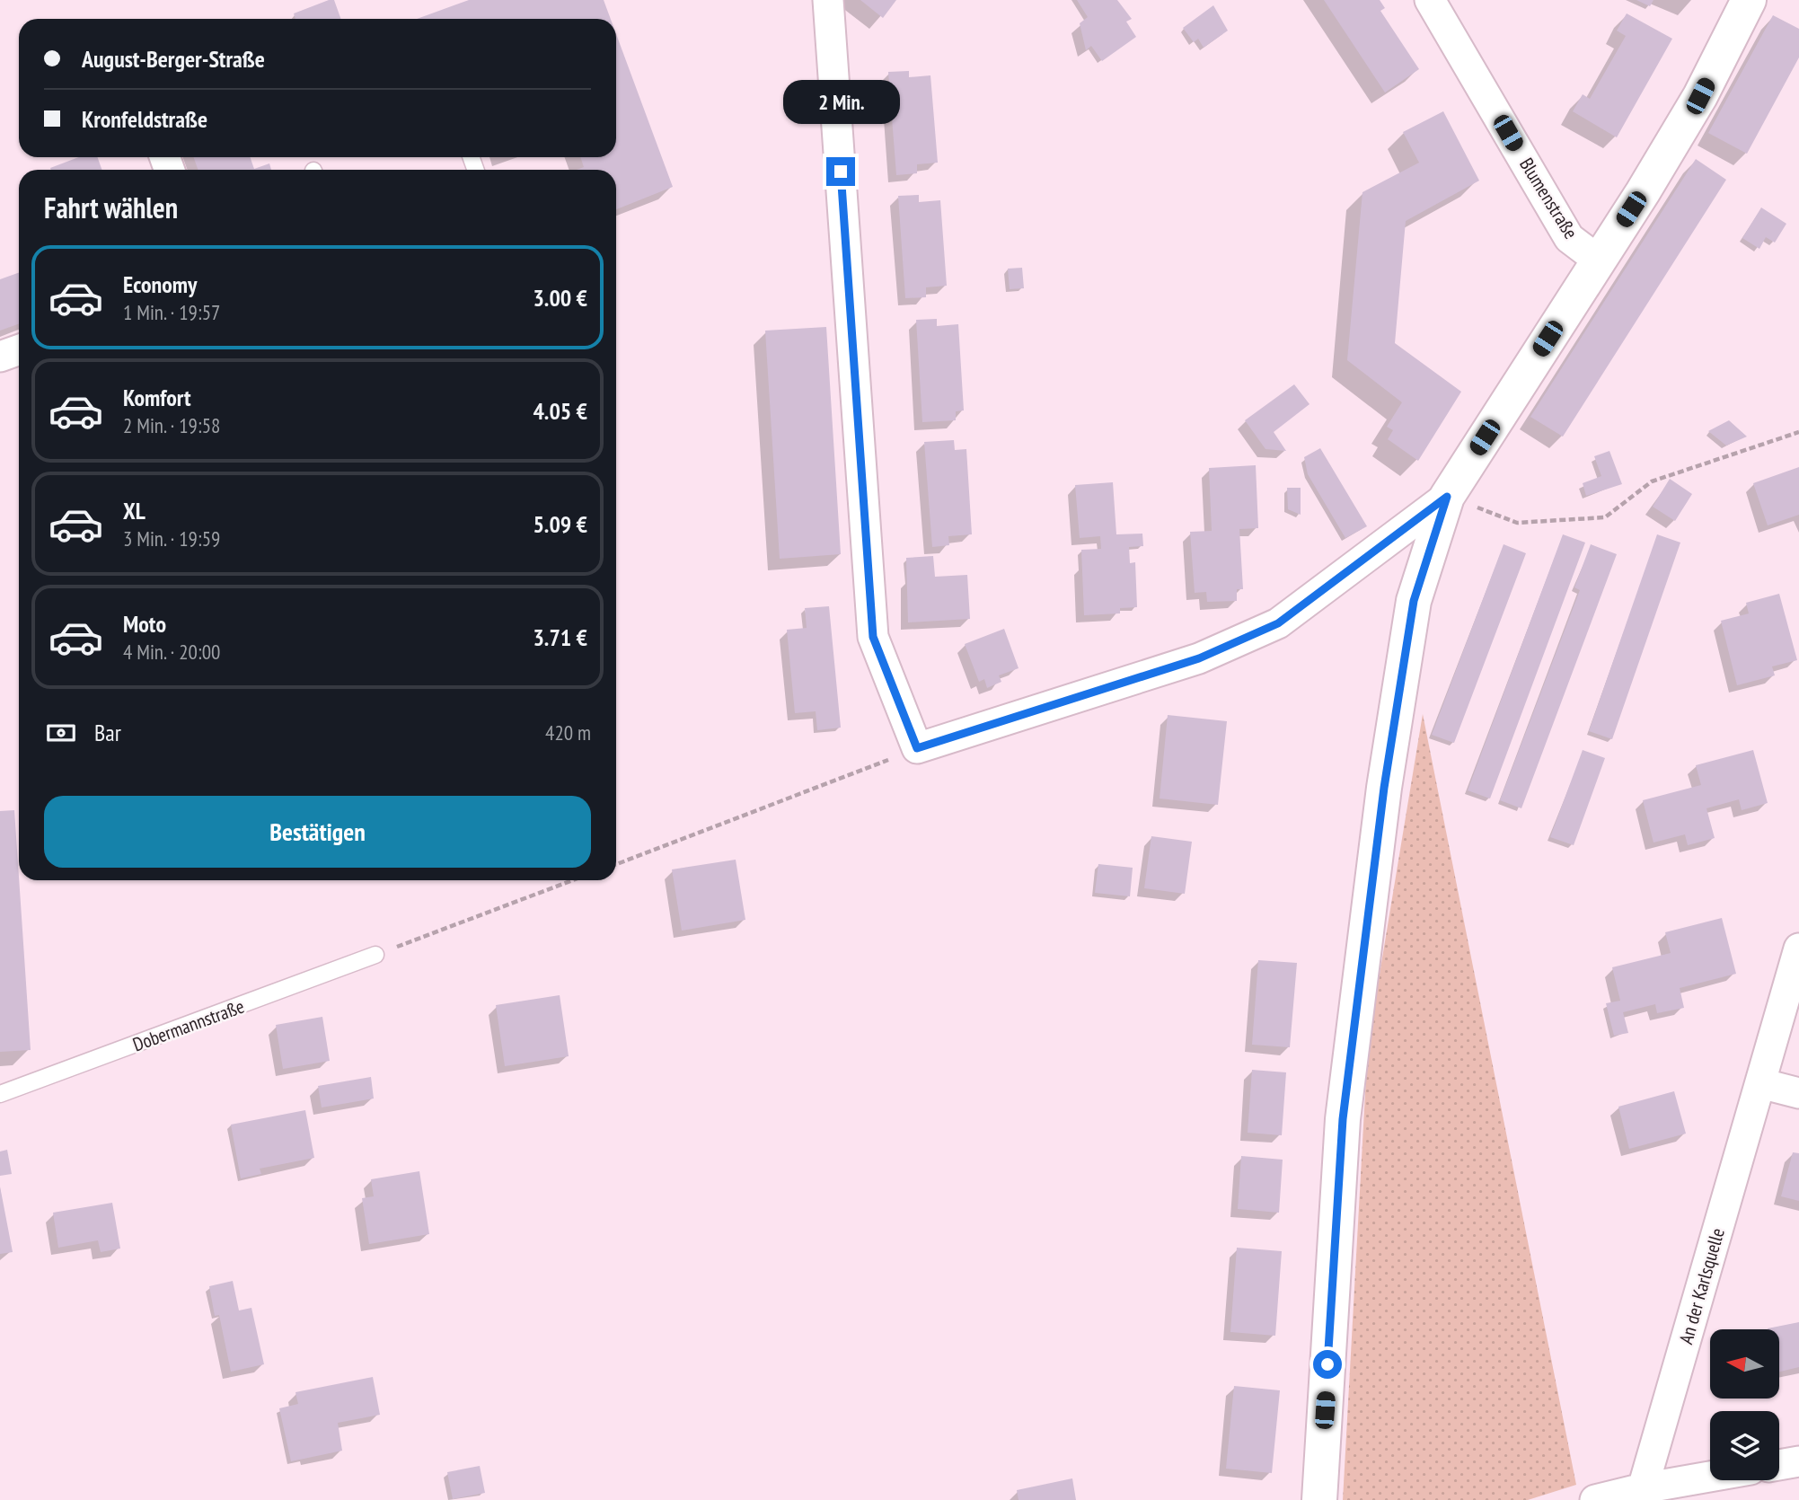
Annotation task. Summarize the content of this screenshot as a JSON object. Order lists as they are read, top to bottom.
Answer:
{
  "streets": {
    "street": ["Blumenstraße", "An der Karlsquelle"],
    "lane": ["Dobermannstraße"]
  },
  "north": "left",
  "page": {
    "banner": ["August-Berger-Straße", "Kronfeldstraße"],
    "bubble": "2 Min.",
    "heading": "Fahrt wählen",
    "list": [
      {
        "name": "Economy",
        "note": "1 Min. · 19:57",
        "value": "3.00 €"
      },
      {
        "name": "Komfort",
        "note": "2 Min. · 19:58",
        "value": "4.05 €"
      },
      {
        "name": "XL",
        "note": "3 Min. · 19:59",
        "value": "5.09 €"
      },
      {
        "name": "Moto",
        "note": "4 Min. · 20:00",
        "value": "3.71 €"
      }
    ],
    "pay": ["Bar", "420 m"],
    "buttons": "Bestätigen"
  }
}
